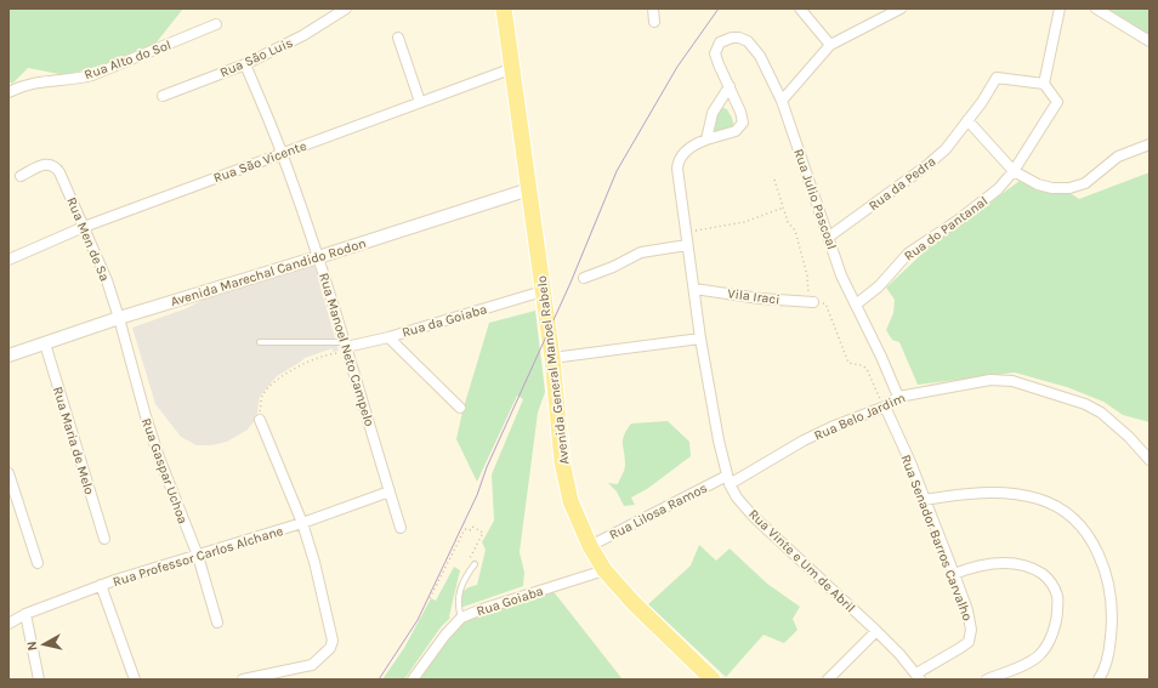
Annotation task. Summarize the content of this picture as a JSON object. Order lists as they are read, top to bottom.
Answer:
{
  "streets": {
    "main road": ["Avenida General Manoel Rabelo"],
    "street": [
      "Rua São Luis",
      "Rua Alto do Sol",
      "Rua São Vicente",
      "Rua da Pedra",
      "Rua Julio Pascoal",
      "Rua do Pantanal",
      "Rua Men de Sa",
      "Avenida Marechal Candido Rodon",
      "Vila Iraci",
      "Rua da Goiaba",
      "Rua Manoel Neto Campelo",
      "Rua Belo Jardim",
      "Rua Maria de Melo",
      "Rua Gaspar Uchoa",
      "Rua Lilosa Ramos",
      "Rua Senador Barros Carvalho",
      "Rua Professor Carlos Alchane",
      "Rua Vinte e Um de Abril",
      "Rua Goiaba"
    ]
  },
  "crossings": [
    ["Rua São Luis", "Rua Manoel Neto Campelo"],
    ["Rua São Vicente", "Rua Men de Sa"],
    ["Rua São Vicente", "Rua Manoel Neto Campelo"],
    ["Rua São Vicente", "Avenida General Manoel Rabelo"],
    ["Rua da Pedra", "Rua Julio Pascoal"],
    ["Rua Julio Pascoal", "Rua do Pantanal"],
    ["Rua Julio Pascoal", "Rua Belo Jardim"],
    ["Rua Julio Pascoal", "Rua Vinte e Um de Abril"],
    ["Rua Men de Sa", "Avenida Marechal Candido Rodon"],
    ["Rua Men de Sa", "Rua Gaspar Uchoa"],
    ["Avenida Marechal Candido Rodon", "Rua Manoel Neto Campelo"],
    ["Avenida Marechal Candido Rodon", "Avenida General Manoel Rabelo"],
    ["Avenida Marechal Candido Rodon", "Rua Maria de Melo"],
    ["Avenida Marechal Candido Rodon", "Rua Gaspar Uchoa"],
    ["Vila Iraci", "Rua Vinte e Um de Abril"],
    ["Rua da Goiaba", "Rua Manoel Neto Campelo"],
    ["Rua da Goiaba", "Avenida General Manoel Rabelo"],
    ["Rua Manoel Neto Campelo", "Rua Professor Carlos Alchane"],
    ["Avenida General Manoel Rabelo", "Rua Lilosa Ramos"],
    ["Avenida General Manoel Rabelo", "Rua Goiaba"],
    ["Rua Belo Jardim", "Rua Lilosa Ramos"],
    ["Rua Belo Jardim", "Rua Senador Barros Carvalho"],
    ["Rua Belo Jardim", "Rua Vinte e Um de Abril"],
    ["Rua Gaspar Uchoa", "Rua Professor Carlos Alchane"],
    ["Rua Lilosa Ramos", "Rua Vinte e Um de Abril"],
    ["Rua Senador Barros Carvalho", "Rua Vinte e Um de Abril"]
  ],
  "north": "left"
}
